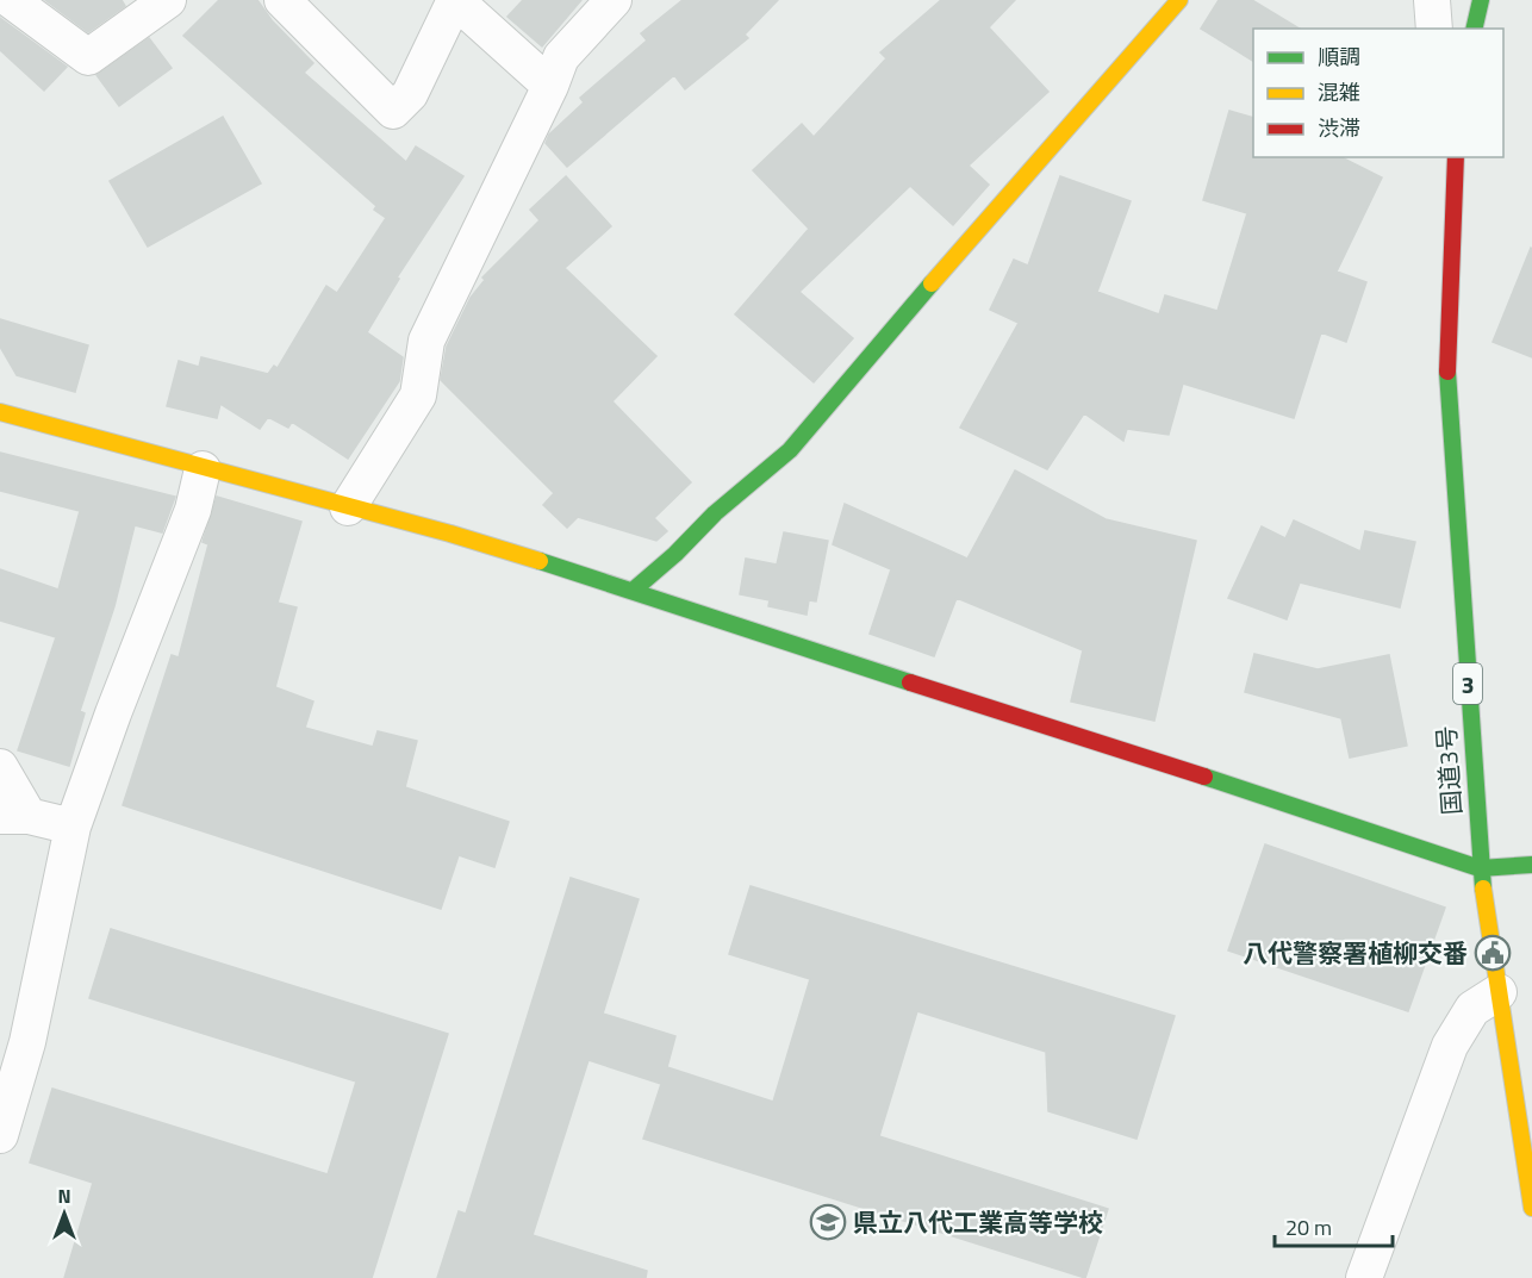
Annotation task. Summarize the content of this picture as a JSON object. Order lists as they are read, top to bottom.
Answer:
{
  "streets": {
    "main road": ["3", "国道3号"]
  },
  "places": {
    "public building": ["八代警察署植柳交番"],
    "school or university": ["県立八代工業高等学校"]
  },
  "legend": ["順調", "混雑", "渋滞"],
  "scale_bar": "20 m",
  "north": "top"
}
